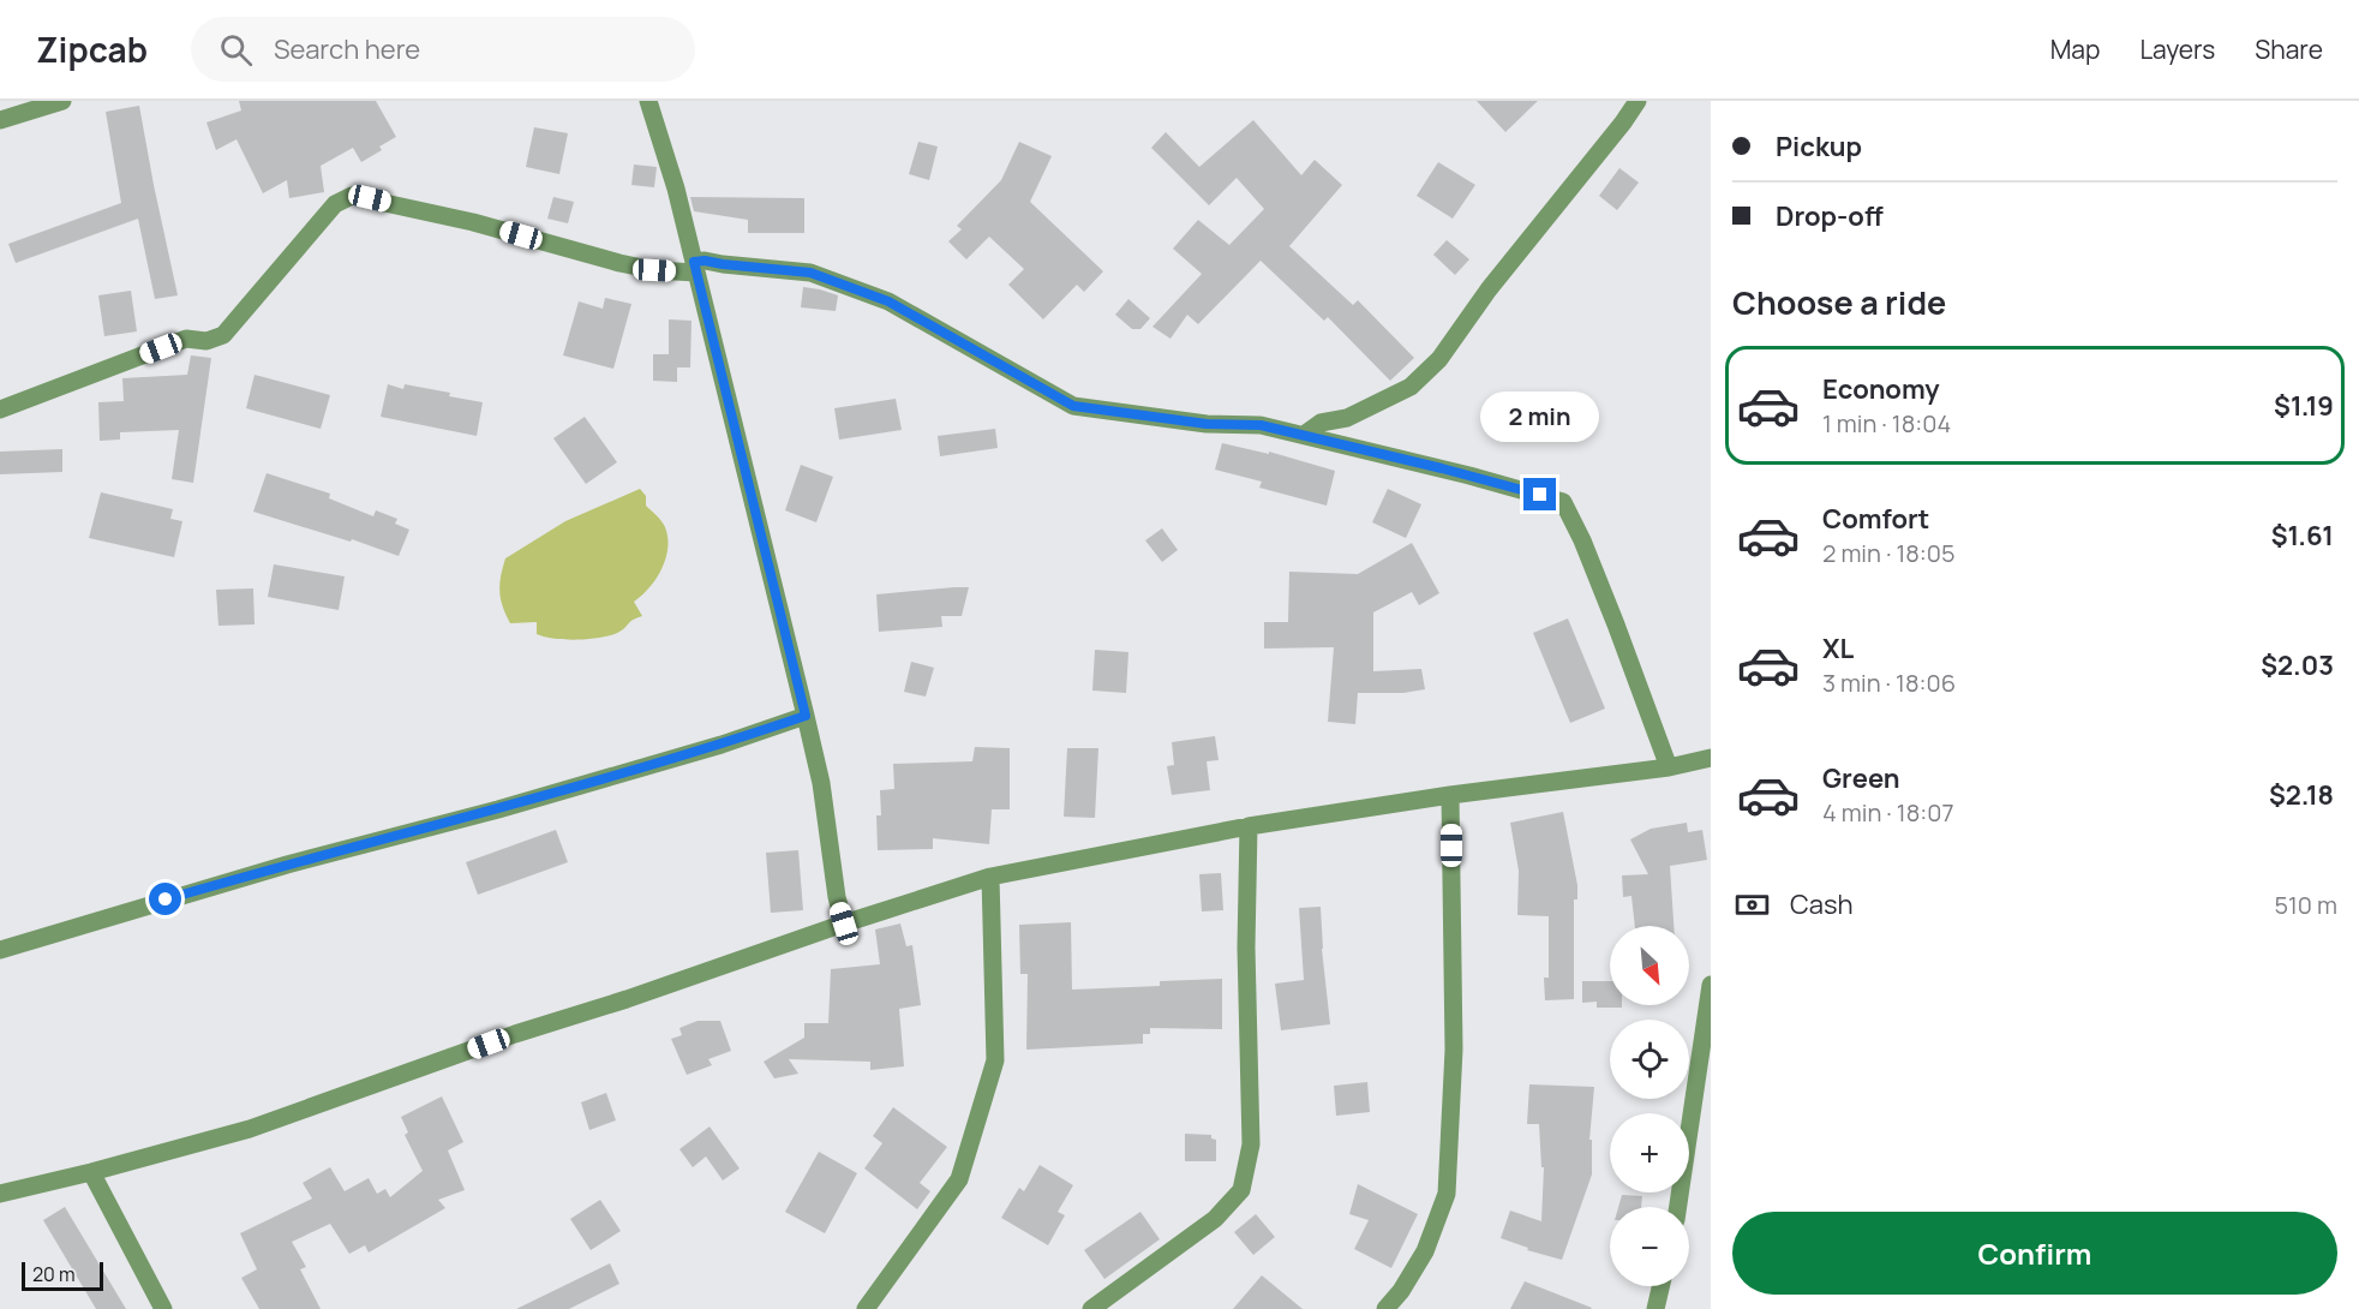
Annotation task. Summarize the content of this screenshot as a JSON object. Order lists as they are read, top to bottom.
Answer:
{
  "scale_bar": "20 m",
  "north": "bottom right",
  "page": {
    "header": "Zipcab",
    "search": "Search here",
    "nav": ["Map", "Layers", "Share"],
    "banner": ["Pickup", "Drop-off"],
    "heading": "Choose a ride",
    "list": [
      {
        "name": "Economy",
        "note": "1 min · 18:04",
        "value": "$1.19"
      },
      {
        "name": "Comfort",
        "note": "2 min · 18:05",
        "value": "$1.61"
      },
      {
        "name": "XL",
        "note": "3 min · 18:06",
        "value": "$2.03"
      },
      {
        "name": "Green",
        "note": "4 min · 18:07",
        "value": "$2.18"
      }
    ],
    "bubble": "2 min",
    "pay": ["Cash", "510 m"],
    "map_buttons": ["+", "−"],
    "buttons": "Confirm",
    "scale": "20 m"
  }
}
